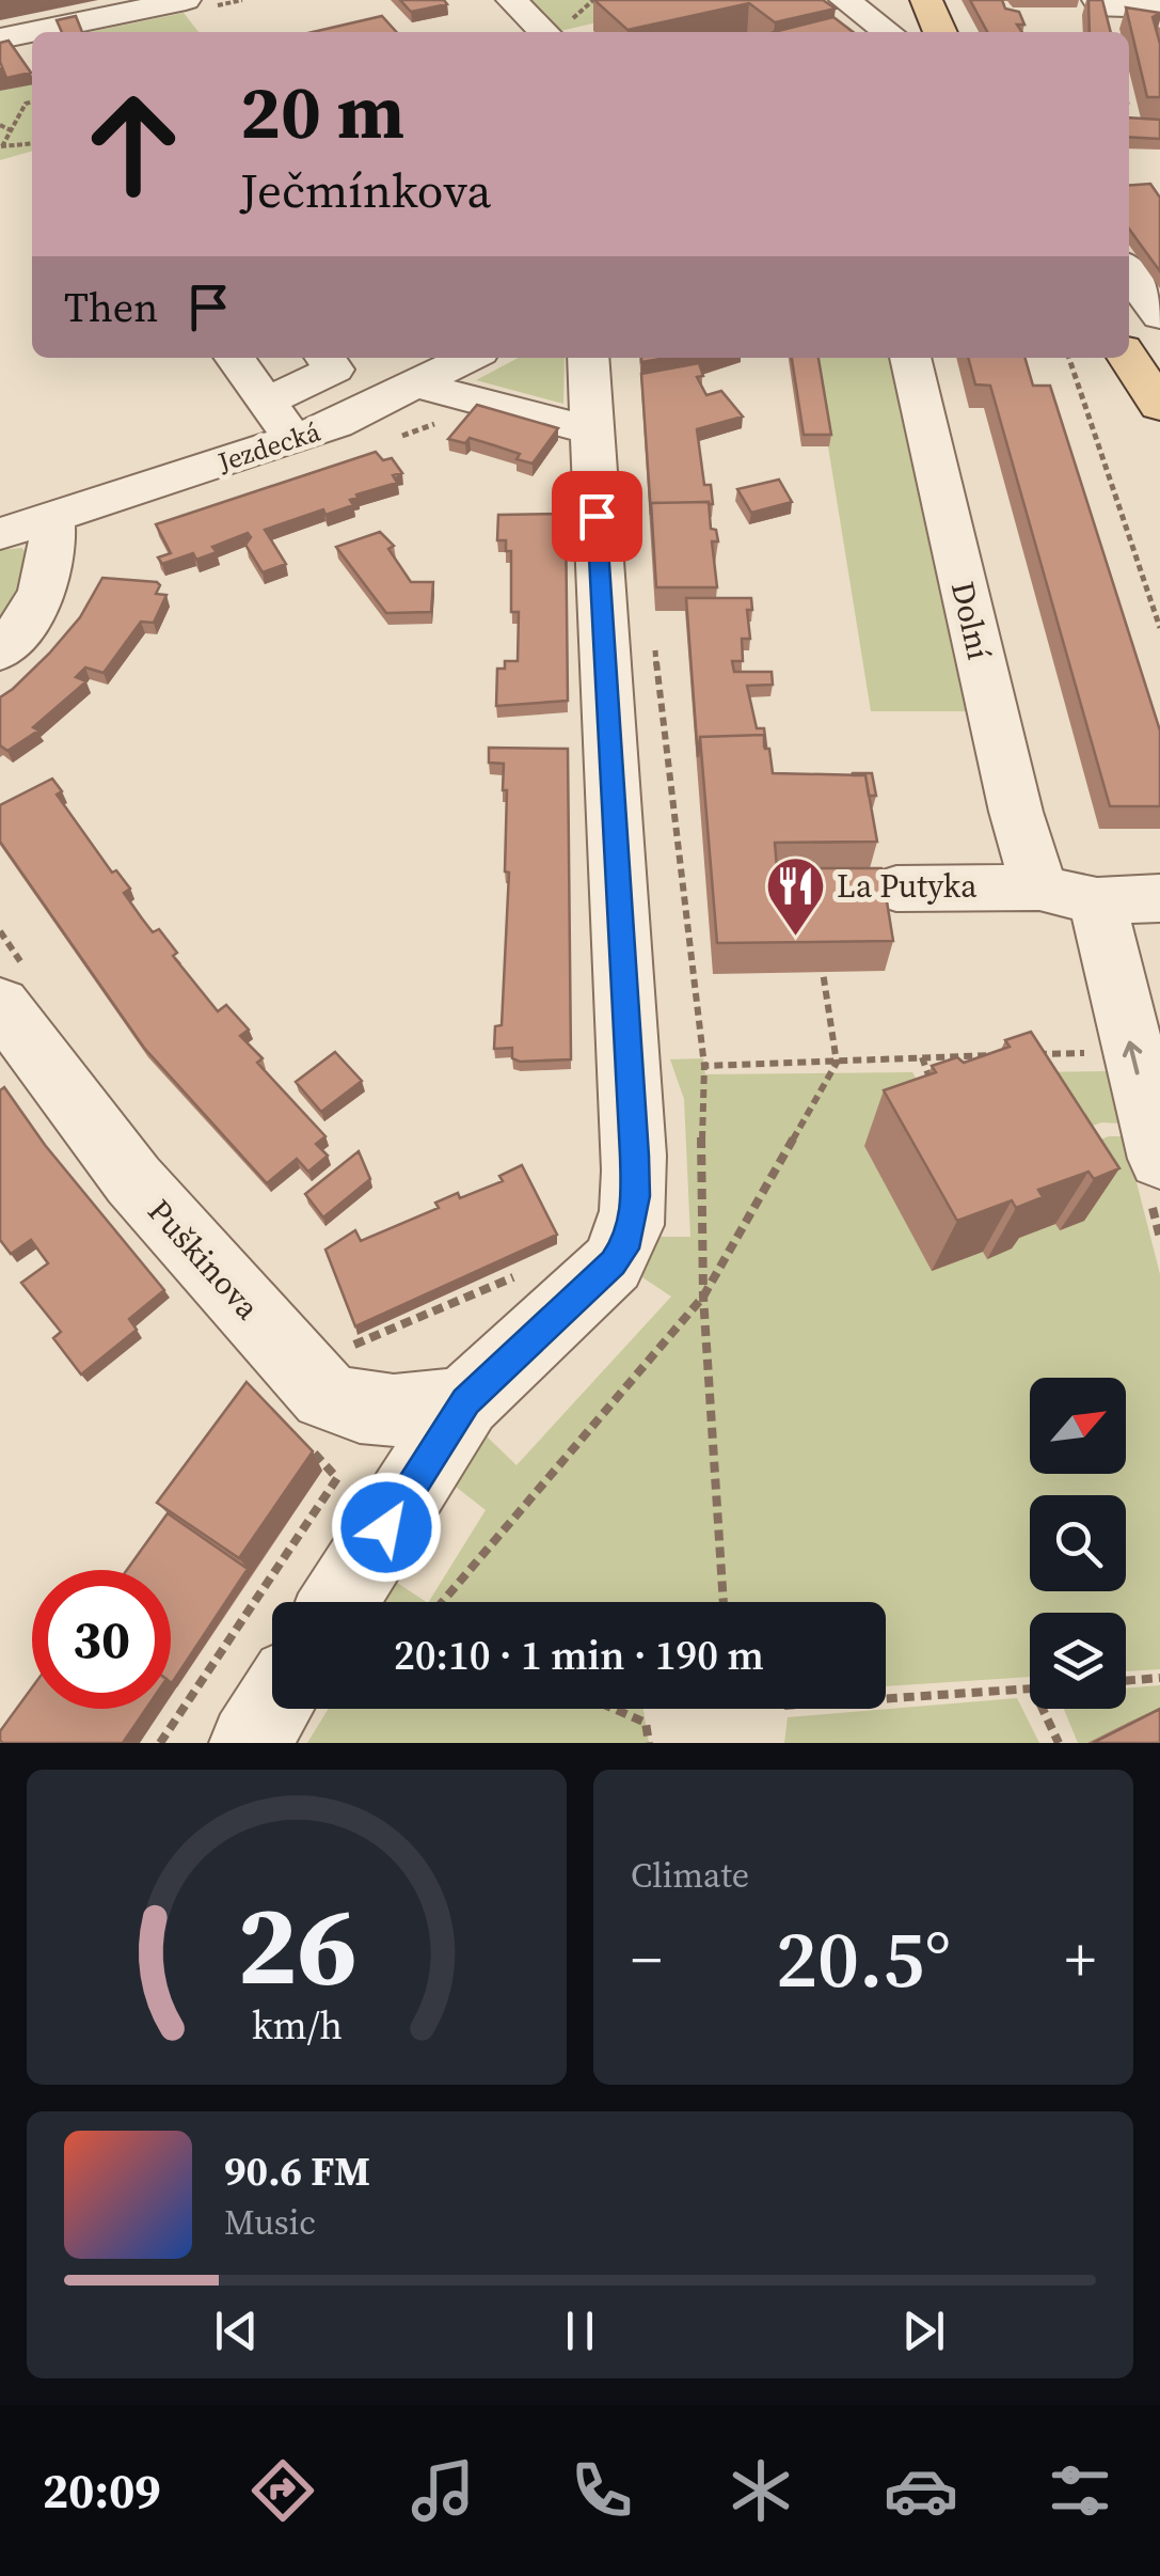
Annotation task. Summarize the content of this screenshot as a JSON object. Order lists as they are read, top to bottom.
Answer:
{
  "streets": {
    "street": ["Jezdecká", "Dolní", "Puškinova"]
  },
  "places": {
    "restaurant": ["La Putyka"]
  },
  "north": "top right",
  "page": {
    "turn": ["20 m", "Ječmínkova"],
    "then": "Then",
    "limit": "30",
    "trip": "20:10 · 1 min · 190 m",
    "tile": "Climate",
    "heat": ["−", "20.5°", "+"],
    "song": ["90.6 FM", "Music"],
    "tabs": "20:09",
    "gauge": ["26", "km/h"]
  }
}
